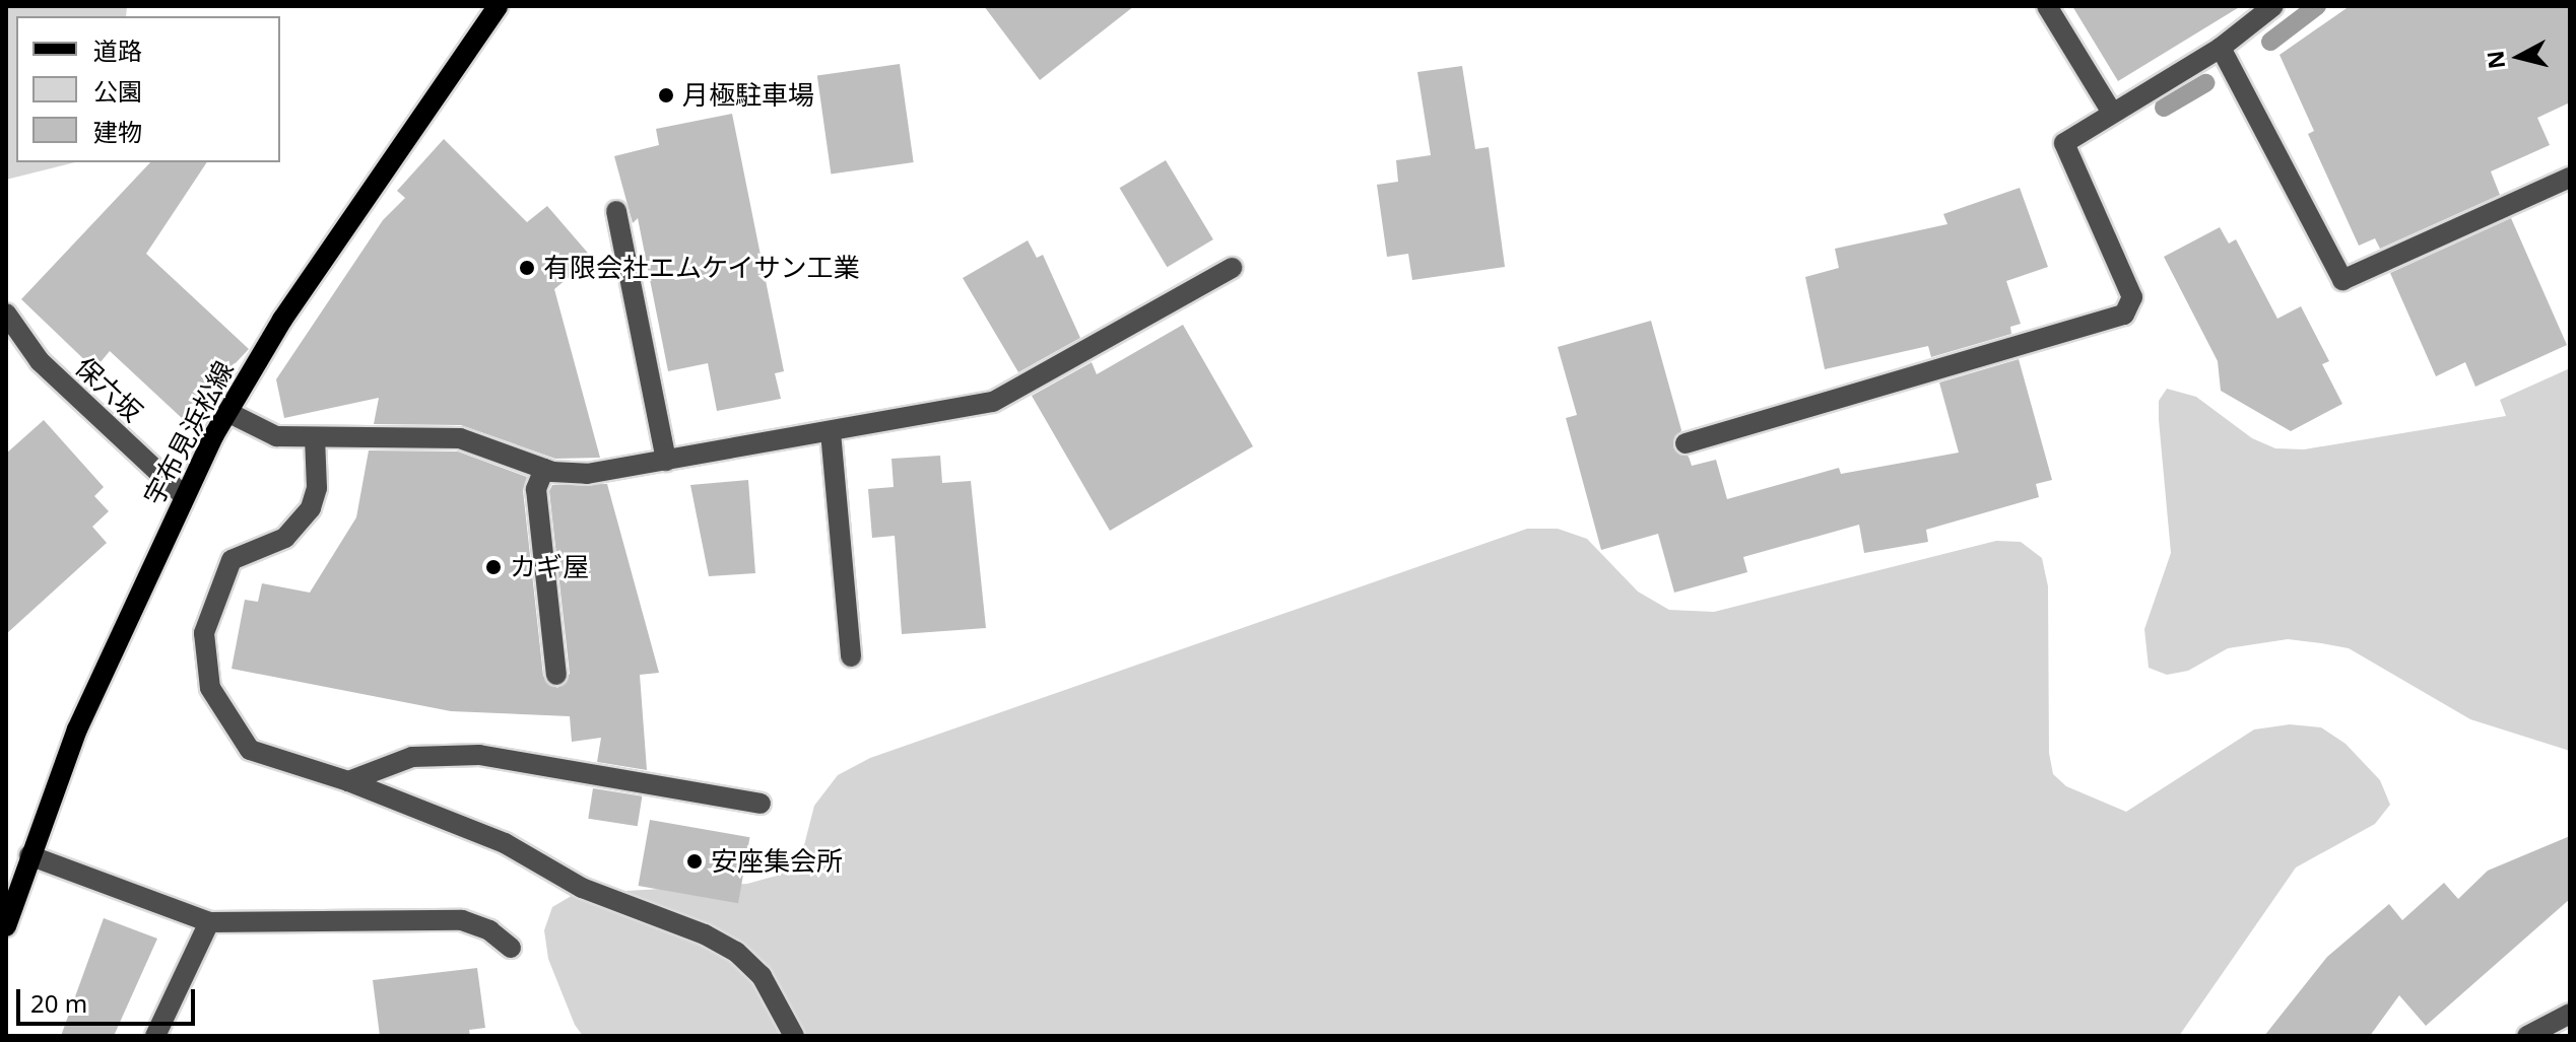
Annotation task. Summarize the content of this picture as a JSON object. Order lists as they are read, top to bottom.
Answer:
{
  "streets": {
    "main road": ["宇布見浜松線"],
    "street": ["保六坂"]
  },
  "crossings": [
    ["保六坂", "宇布見浜松線"]
  ],
  "places": [
    "月極駐車場",
    "有限会社エムケイサン工業",
    "カギ屋",
    "安座集会所"
  ],
  "legend": ["道路", "公園", "建物"],
  "scale_bar": "20 m",
  "north": "left"
}
